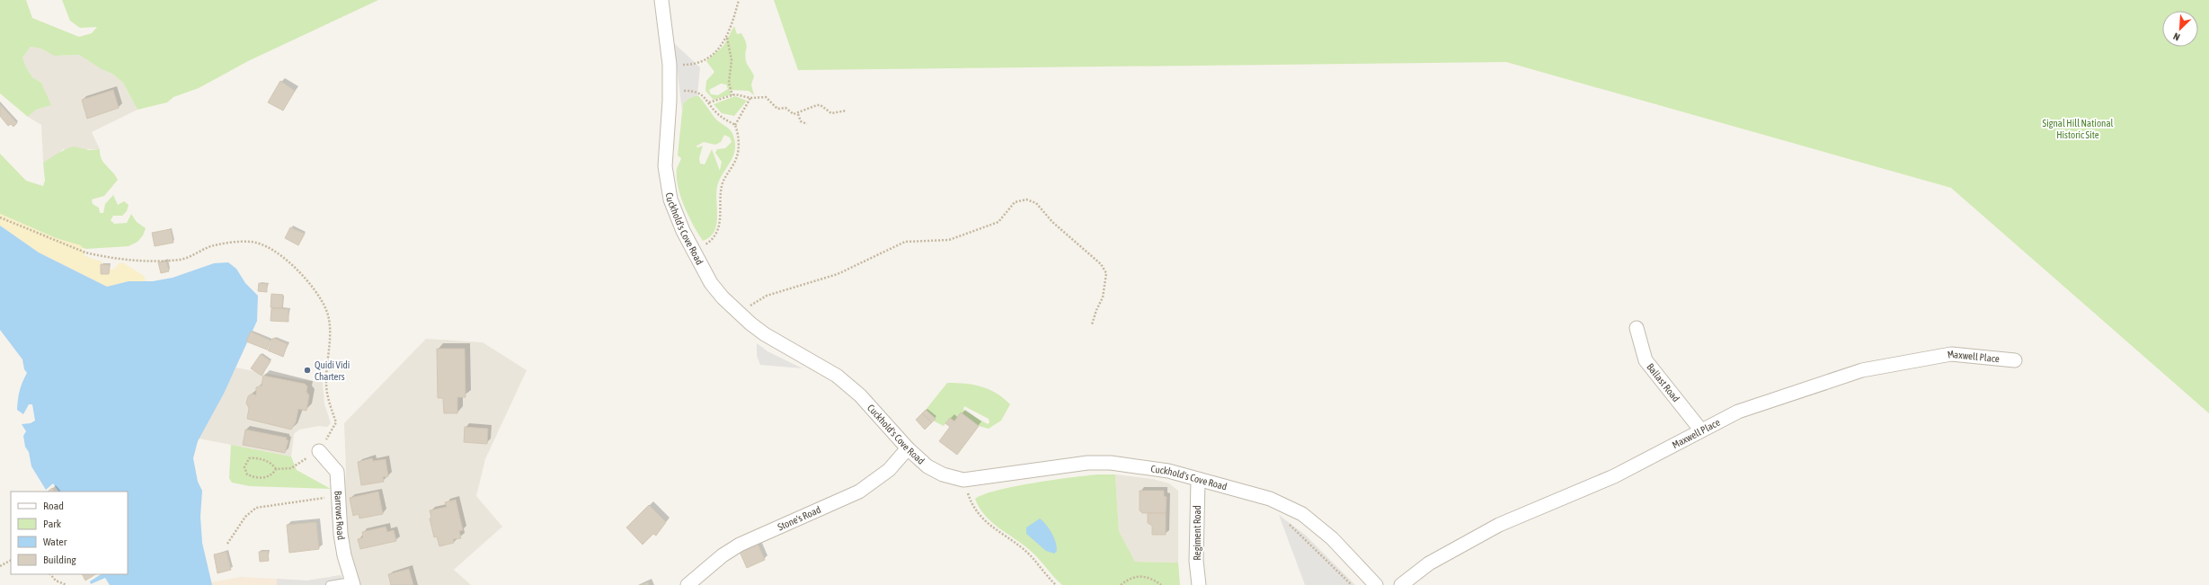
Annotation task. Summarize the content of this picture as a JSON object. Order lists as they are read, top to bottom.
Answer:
{
  "streets": {
    "street": [
      "Cuckhold's Cove Road",
      "Maxwell Place",
      "Ballast Road",
      "Barrows Road",
      "Stone's Road",
      "Regiment Road"
    ]
  },
  "crossings": [
    ["Cuckhold's Cove Road", "Stone's Road"],
    ["Cuckhold's Cove Road", "Regiment Road"],
    ["Maxwell Place", "Ballast Road"]
  ],
  "parks": ["Signal Hill National Historic Site"],
  "places": ["Quidi Vidi Charters"],
  "legend": [
    "Road",
    "Park",
    "Water",
    "Building"
  ],
  "north": "bottom left"
}
